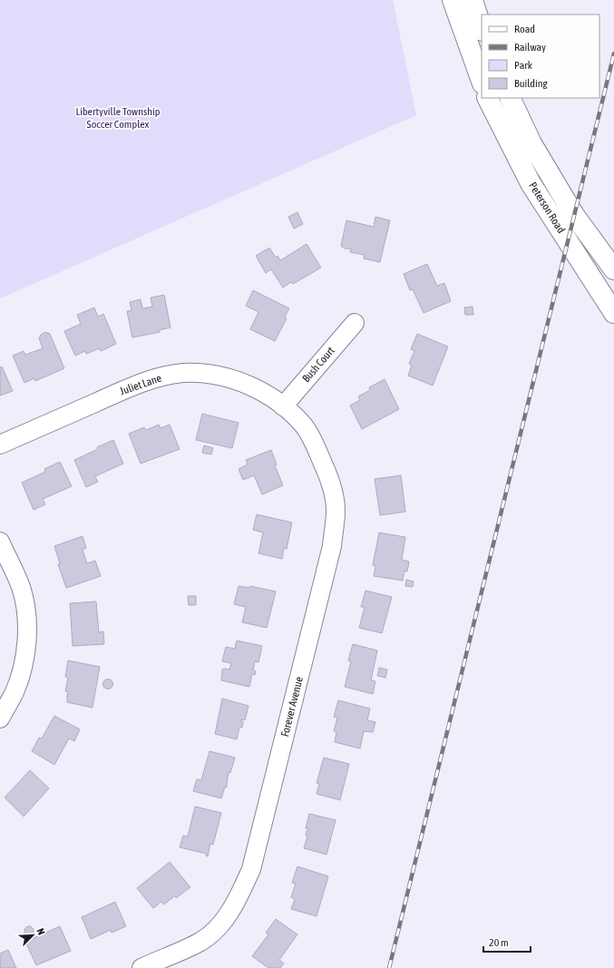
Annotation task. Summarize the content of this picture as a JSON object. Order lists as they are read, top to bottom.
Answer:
{
  "streets": {
    "main road": ["Peterson Road"],
    "street": ["Bush Court", "Juliet Lane", "Forever Avenue"]
  },
  "crossings": [
    ["Bush Court", "Juliet Lane"],
    ["Bush Court", "Forever Avenue"],
    ["Juliet Lane", "Forever Avenue"]
  ],
  "parks": ["Libertyville Township Soccer Complex"],
  "legend": [
    "Road",
    "Railway",
    "Park",
    "Building"
  ],
  "scale_bar": "20 m",
  "north": "top right"
}
